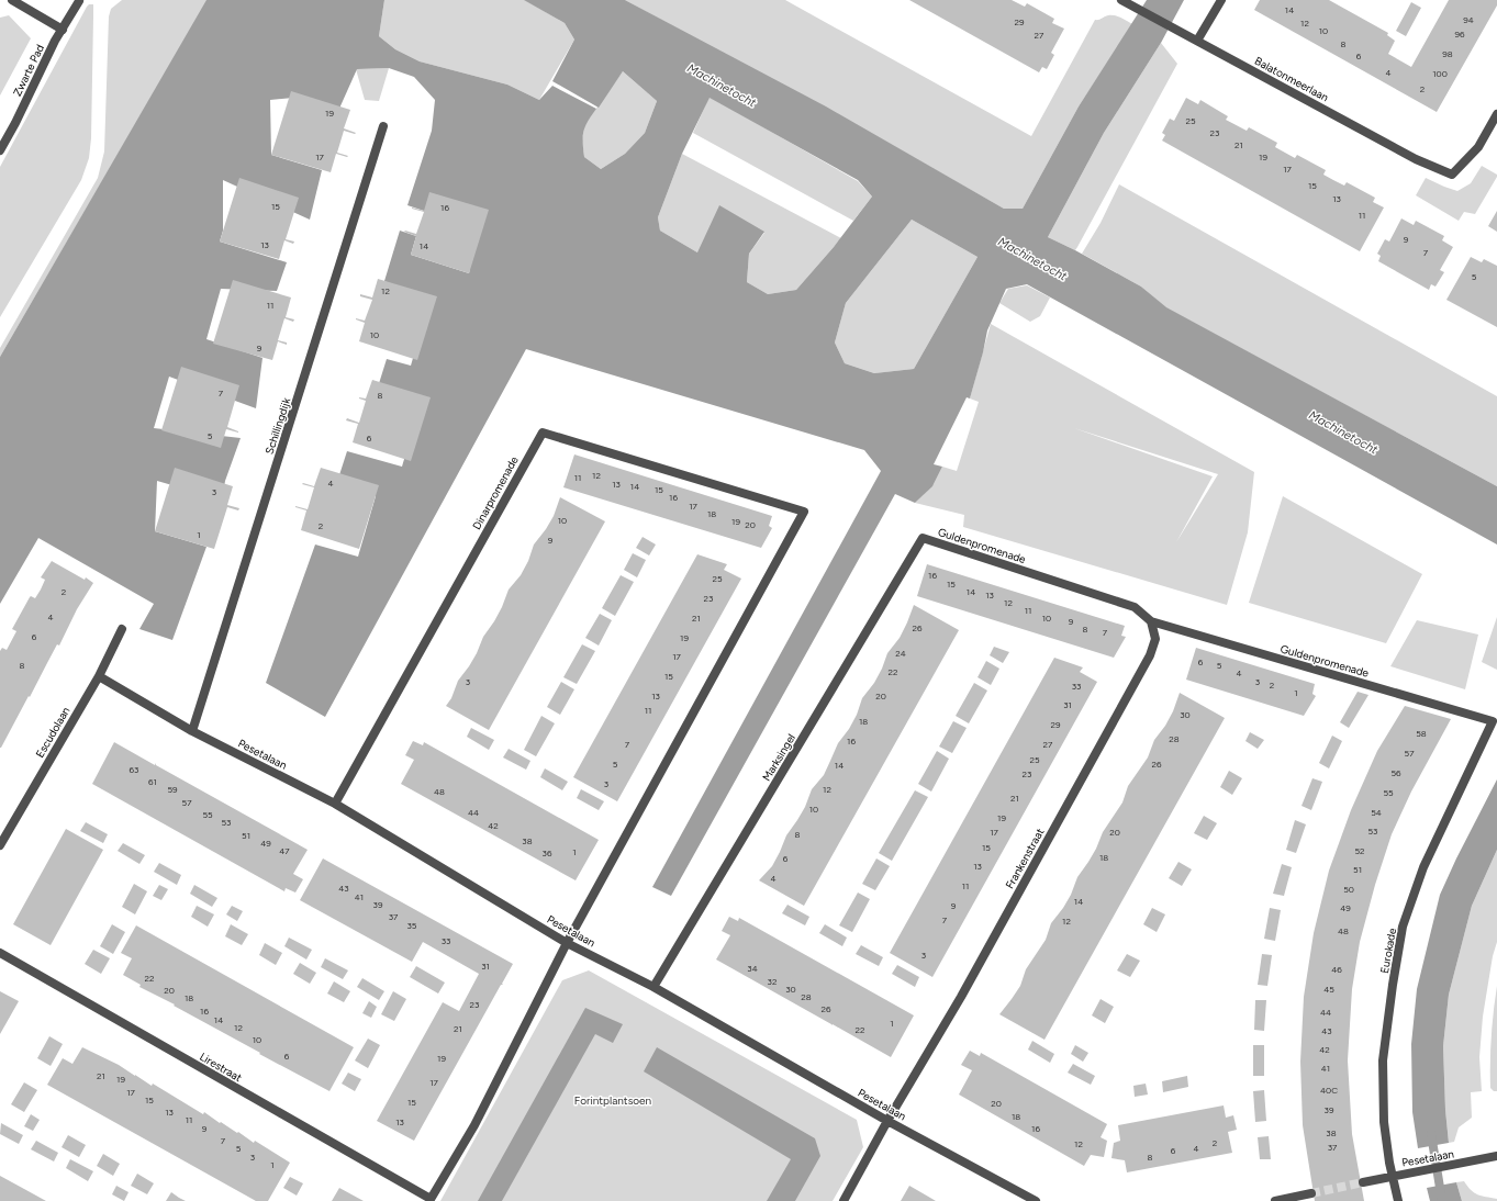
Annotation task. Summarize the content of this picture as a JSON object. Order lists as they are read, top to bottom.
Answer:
{
  "streets": {
    "street": [
      "Zwarte Pad",
      "Balatonmeerlaan",
      "Schillingdijk",
      "Dinarpromenade",
      "Guldenpromenade",
      "Escudolaan",
      "Pesetalaan",
      "Marksingel",
      "Frankenstraat",
      "Eurokade",
      "Lirestraat"
    ]
  },
  "crossings": [
    ["Schillingdijk", "Pesetalaan"],
    ["Dinarpromenade", "Pesetalaan"],
    ["Guldenpromenade", "Marksingel"],
    ["Guldenpromenade", "Frankenstraat"],
    ["Guldenpromenade", "Eurokade"],
    ["Escudolaan", "Pesetalaan"],
    ["Pesetalaan", "Marksingel"],
    ["Pesetalaan", "Frankenstraat"],
    ["Pesetalaan", "Eurokade"]
  ],
  "water": ["Machinetocht"],
  "parks": ["Forintplantsoen"],
  "house_numbers": [
    "14",
    "94",
    "29",
    "12",
    "10",
    "96",
    "27",
    "8",
    "98",
    "6",
    "4",
    "100",
    "2",
    "19",
    "25",
    "23",
    "21",
    "17",
    "19",
    "17",
    "15",
    "13",
    "15",
    "16",
    "11",
    "9",
    "13",
    "14",
    "7",
    "5",
    "12",
    "11",
    "10",
    "9",
    "7",
    "8",
    "5",
    "6",
    "12",
    "11",
    "4",
    "13",
    "14",
    "15",
    "3",
    "16",
    "17",
    "18",
    "10",
    "19",
    "20",
    "2",
    "1",
    "9",
    "16",
    "25",
    "15",
    "2",
    "14",
    "13",
    "23",
    "12",
    "11",
    "4",
    "21",
    "10",
    "9",
    "26",
    "8",
    "7",
    "6",
    "19",
    "24",
    "17",
    "6",
    "8",
    "5",
    "22",
    "4",
    "15",
    "3",
    "3",
    "2",
    "33",
    "1",
    "13",
    "20",
    "31",
    "11",
    "30",
    "18",
    "29",
    "58",
    "28",
    "16",
    "7",
    "27",
    "57",
    "25",
    "5",
    "26",
    "14",
    "63",
    "56",
    "23",
    "61",
    "3",
    "59",
    "12",
    "48",
    "55",
    "21",
    "57",
    "10",
    "44",
    "54",
    "55",
    "19",
    "53",
    "42",
    "53",
    "17",
    "20",
    "8",
    "51",
    "38",
    "49",
    "15",
    "47",
    "52",
    "1",
    "36",
    "18",
    "6",
    "13",
    "51",
    "4",
    "11",
    "43",
    "50",
    "41",
    "14",
    "39",
    "9",
    "49",
    "37",
    "7",
    "12",
    "35",
    "48",
    "33",
    "3",
    "31",
    "34",
    "46",
    "22",
    "32",
    "30",
    "45",
    "20",
    "28",
    "18",
    "23",
    "26",
    "16",
    "44",
    "14",
    "1",
    "12",
    "21",
    "22",
    "43",
    "10",
    "42",
    "6",
    "19",
    "41",
    "21",
    "19",
    "17",
    "40C",
    "17",
    "15",
    "15",
    "20",
    "39",
    "13",
    "18",
    "11",
    "13",
    "9",
    "16",
    "38",
    "7",
    "2",
    "12",
    "37",
    "5",
    "4",
    "6",
    "3",
    "8",
    "1"
  ]
}
